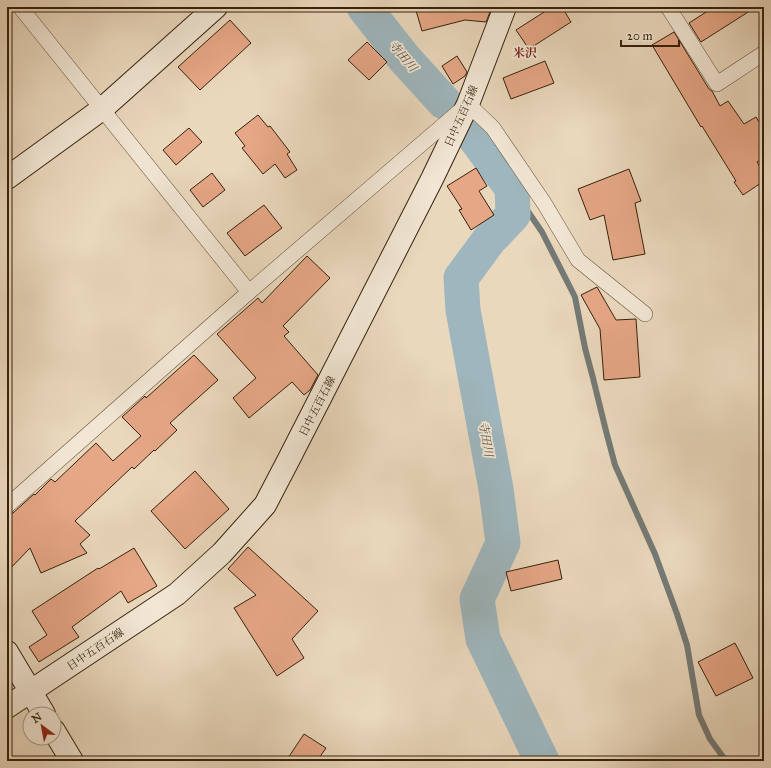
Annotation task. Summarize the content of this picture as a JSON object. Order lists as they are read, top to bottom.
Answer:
{
  "streets": {
    "main road": ["日中五百石線"]
  },
  "districts": ["米沢"],
  "water": ["寺田川"],
  "scale_bar": "20 m",
  "north": "top left"
}
